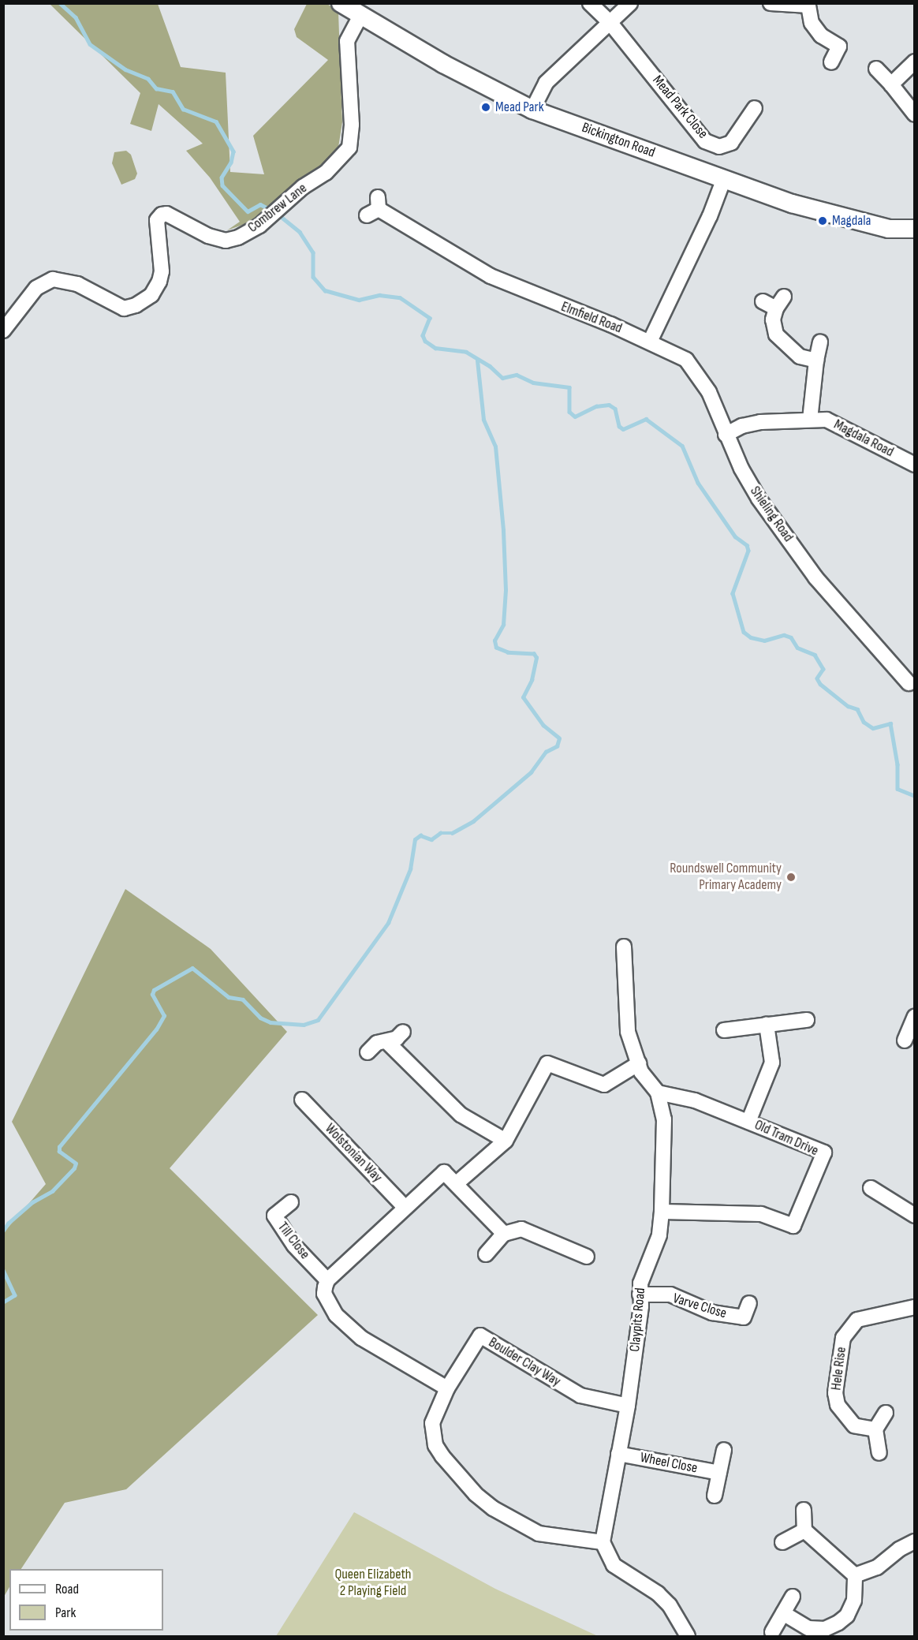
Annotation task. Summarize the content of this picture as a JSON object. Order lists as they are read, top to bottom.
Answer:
{
  "streets": {
    "main road": ["Bickington Road"],
    "street": [
      "Mead Park Close",
      "Combrew Lane",
      "Elmfield Road",
      "Magdala Road",
      "Shieling Road",
      "Old Tram Drive",
      "Wolstonian Way",
      "Till Close",
      "Varve Close",
      "Claypits Road",
      "Boulder Clay Way",
      "Hele Rise",
      "Wheel Close"
    ]
  },
  "crossings": [
    ["Bickington Road", "Combrew Lane"],
    ["Elmfield Road", "Shieling Road"],
    ["Magdala Road", "Shieling Road"],
    ["Old Tram Drive", "Claypits Road"],
    ["Varve Close", "Claypits Road"],
    ["Claypits Road", "Boulder Clay Way"],
    ["Claypits Road", "Wheel Close"]
  ],
  "parks": ["Queen Elizabeth 2 Playing Field"],
  "places": ["Mead Park", "Magdala", "Roundswell Community Primary Academy"],
  "legend": ["Road", "Park"]
}
